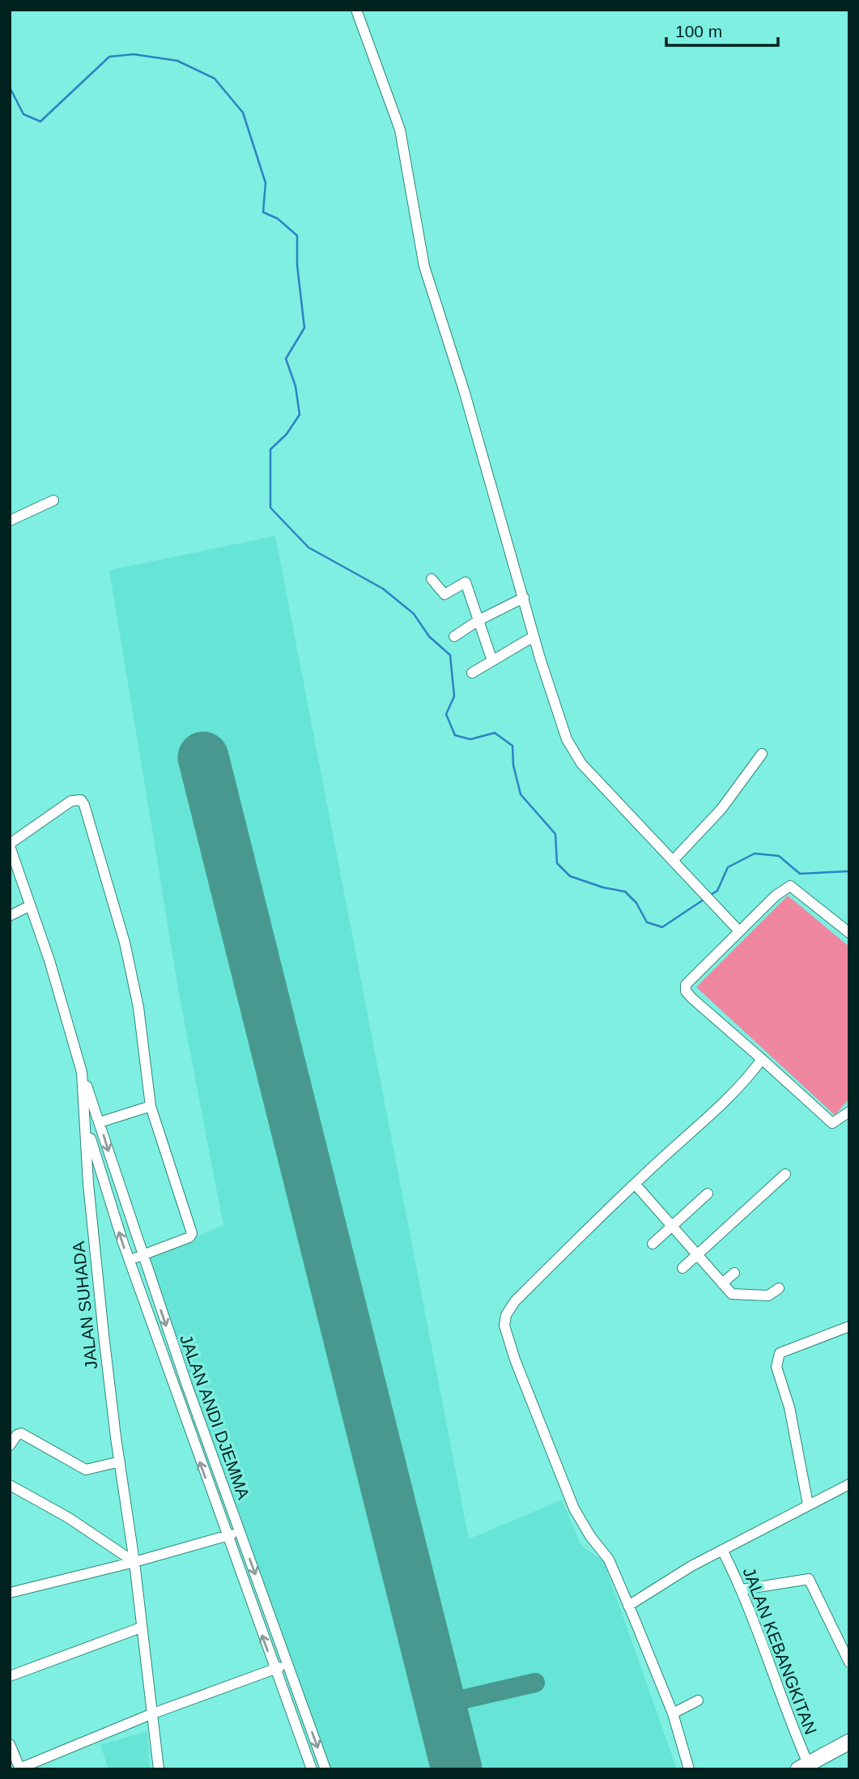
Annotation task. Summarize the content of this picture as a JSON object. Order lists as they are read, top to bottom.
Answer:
{
  "streets": {
    "street": ["JALAN SUHADA", "JALAN ANDI DJEMMA", "JALAN KEBANGKITAN"]
  },
  "crossings": [
    ["JALAN SUHADA", "JALAN ANDI DJEMMA"]
  ],
  "scale_bar": "100 m"
}
